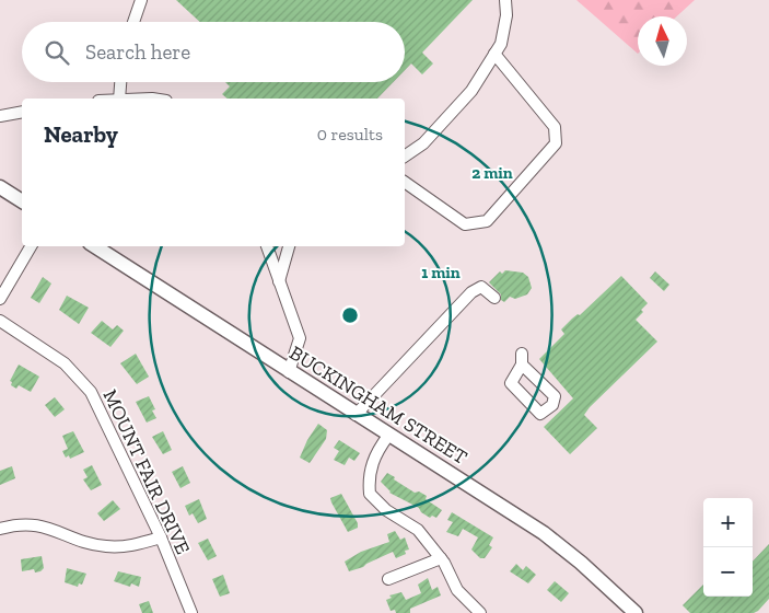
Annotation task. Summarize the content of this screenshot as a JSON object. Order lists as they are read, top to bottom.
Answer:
{
  "streets": {
    "main road": ["BUCKINGHAM STREET"],
    "street": ["MOUNT FAIR DRIVE"]
  },
  "north": "top",
  "page": {
    "search": "Search here",
    "heading": ["Nearby", "0 results"],
    "map_buttons": ["+", "−"]
  },
  "rings": ["2 min", "1 min"]
}
